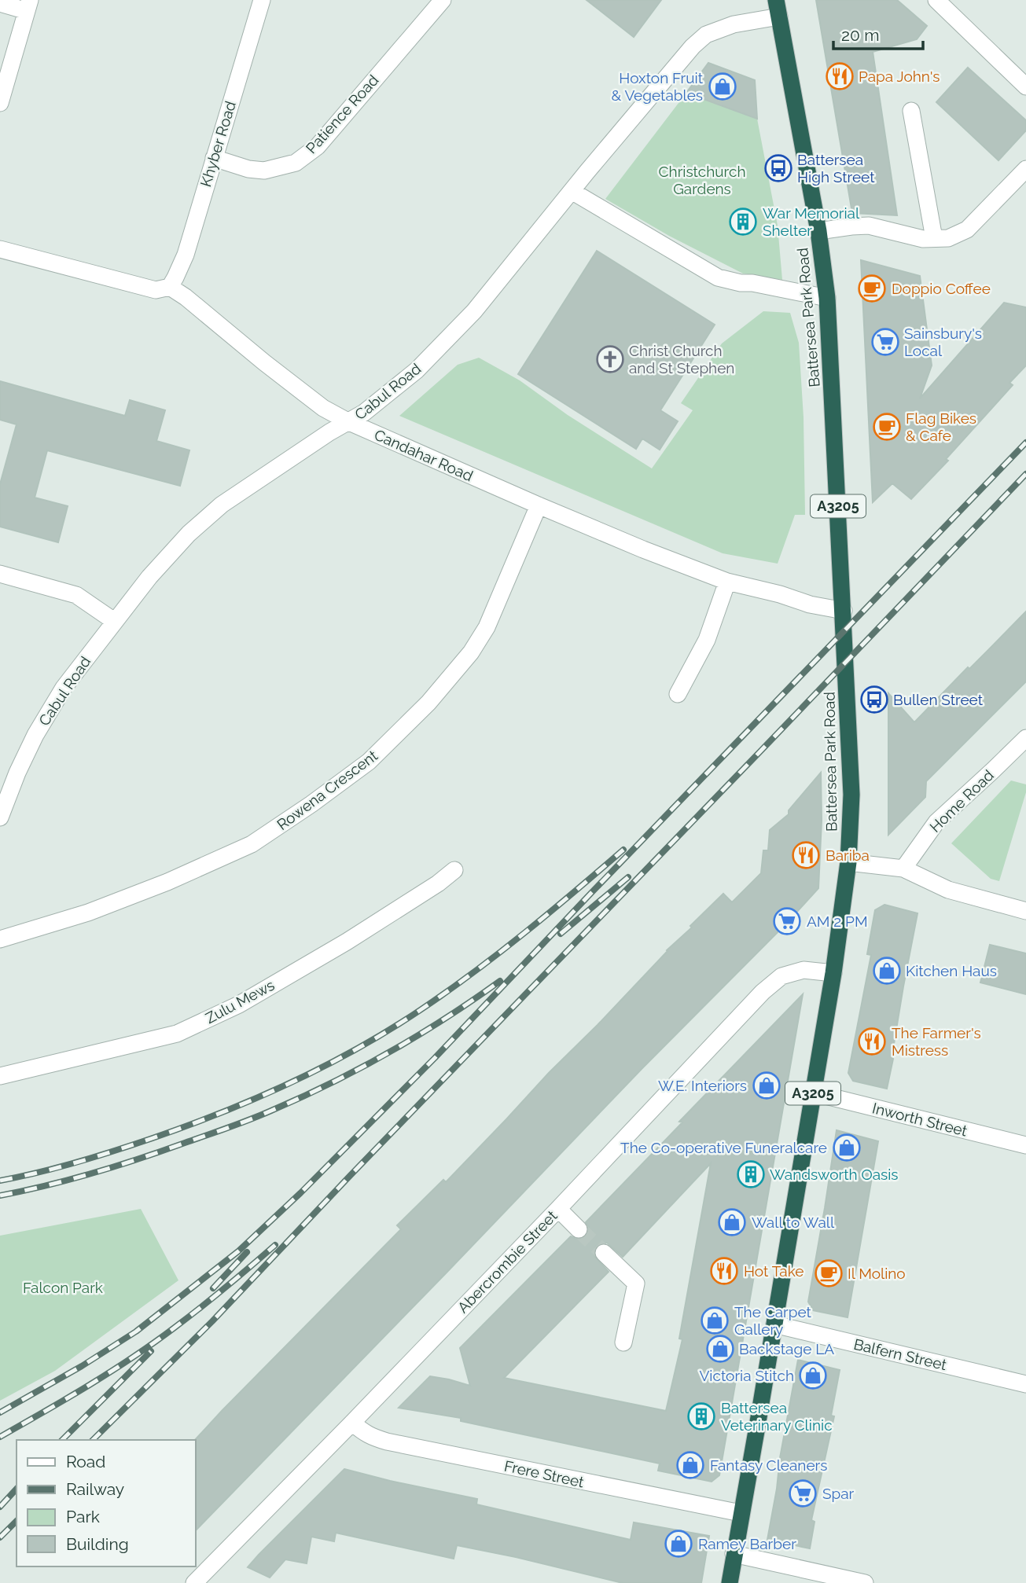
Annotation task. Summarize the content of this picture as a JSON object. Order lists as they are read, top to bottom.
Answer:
{
  "streets": {
    "highway": ["Battersea Park Road", "A3205"],
    "street": [
      "Patience Road",
      "Khyber Road",
      "Cabul Road",
      "Candahar Road",
      "Rowena Crescent",
      "Home Road",
      "Zulu Mews",
      "Inworth Street",
      "Abercrombie Street",
      "Balfern Street",
      "Frere Street"
    ]
  },
  "crossings": [
    ["Patience Road", "Khyber Road"],
    ["Khyber Road", "Candahar Road"],
    ["Battersea Park Road", "Cabul Road"],
    ["Battersea Park Road", "Candahar Road"],
    ["Battersea Park Road", "Inworth Street"],
    ["Battersea Park Road", "Abercrombie Street"],
    ["Battersea Park Road", "Balfern Street"],
    ["Battersea Park Road", "Frere Street"],
    ["Cabul Road", "Candahar Road"],
    ["Candahar Road", "Rowena Crescent"],
    ["Abercrombie Street", "Frere Street"]
  ],
  "parks": ["Christchurch Gardens", "Falcon Park"],
  "places": {
    "restaurant": [
      "Papa John's",
      "Bariba",
      "The Farmer's Mistress",
      "Hot Take"
    ],
    "shop": [
      "Hoxton Fruit & Vegetables",
      "Kitchen Haus",
      "W.E. Interiors",
      "The Co-operative Funeralcare",
      "Wall to Wall",
      "The Carpet Gallery",
      "Backstage LA",
      "Victoria Stitch",
      "Fantasy Cleaners",
      "Ramey Barber"
    ],
    "bus stop": ["Battersea High Street", "Bullen Street"],
    "building": ["War Memorial Shelter", "Wandsworth Oasis", "Battersea Veterinary Clinic"],
    "cafe": ["Doppio Coffee", "Flag Bikes & Cafe", "Il Molino"],
    "supermarket": ["Sainsbury's Local", "AM 2 PM", "Spar"],
    "church": ["Christ Church and St Stephen"]
  },
  "legend": [
    "Road",
    "Railway",
    "Park",
    "Building"
  ],
  "scale_bar": "20 m"
}
